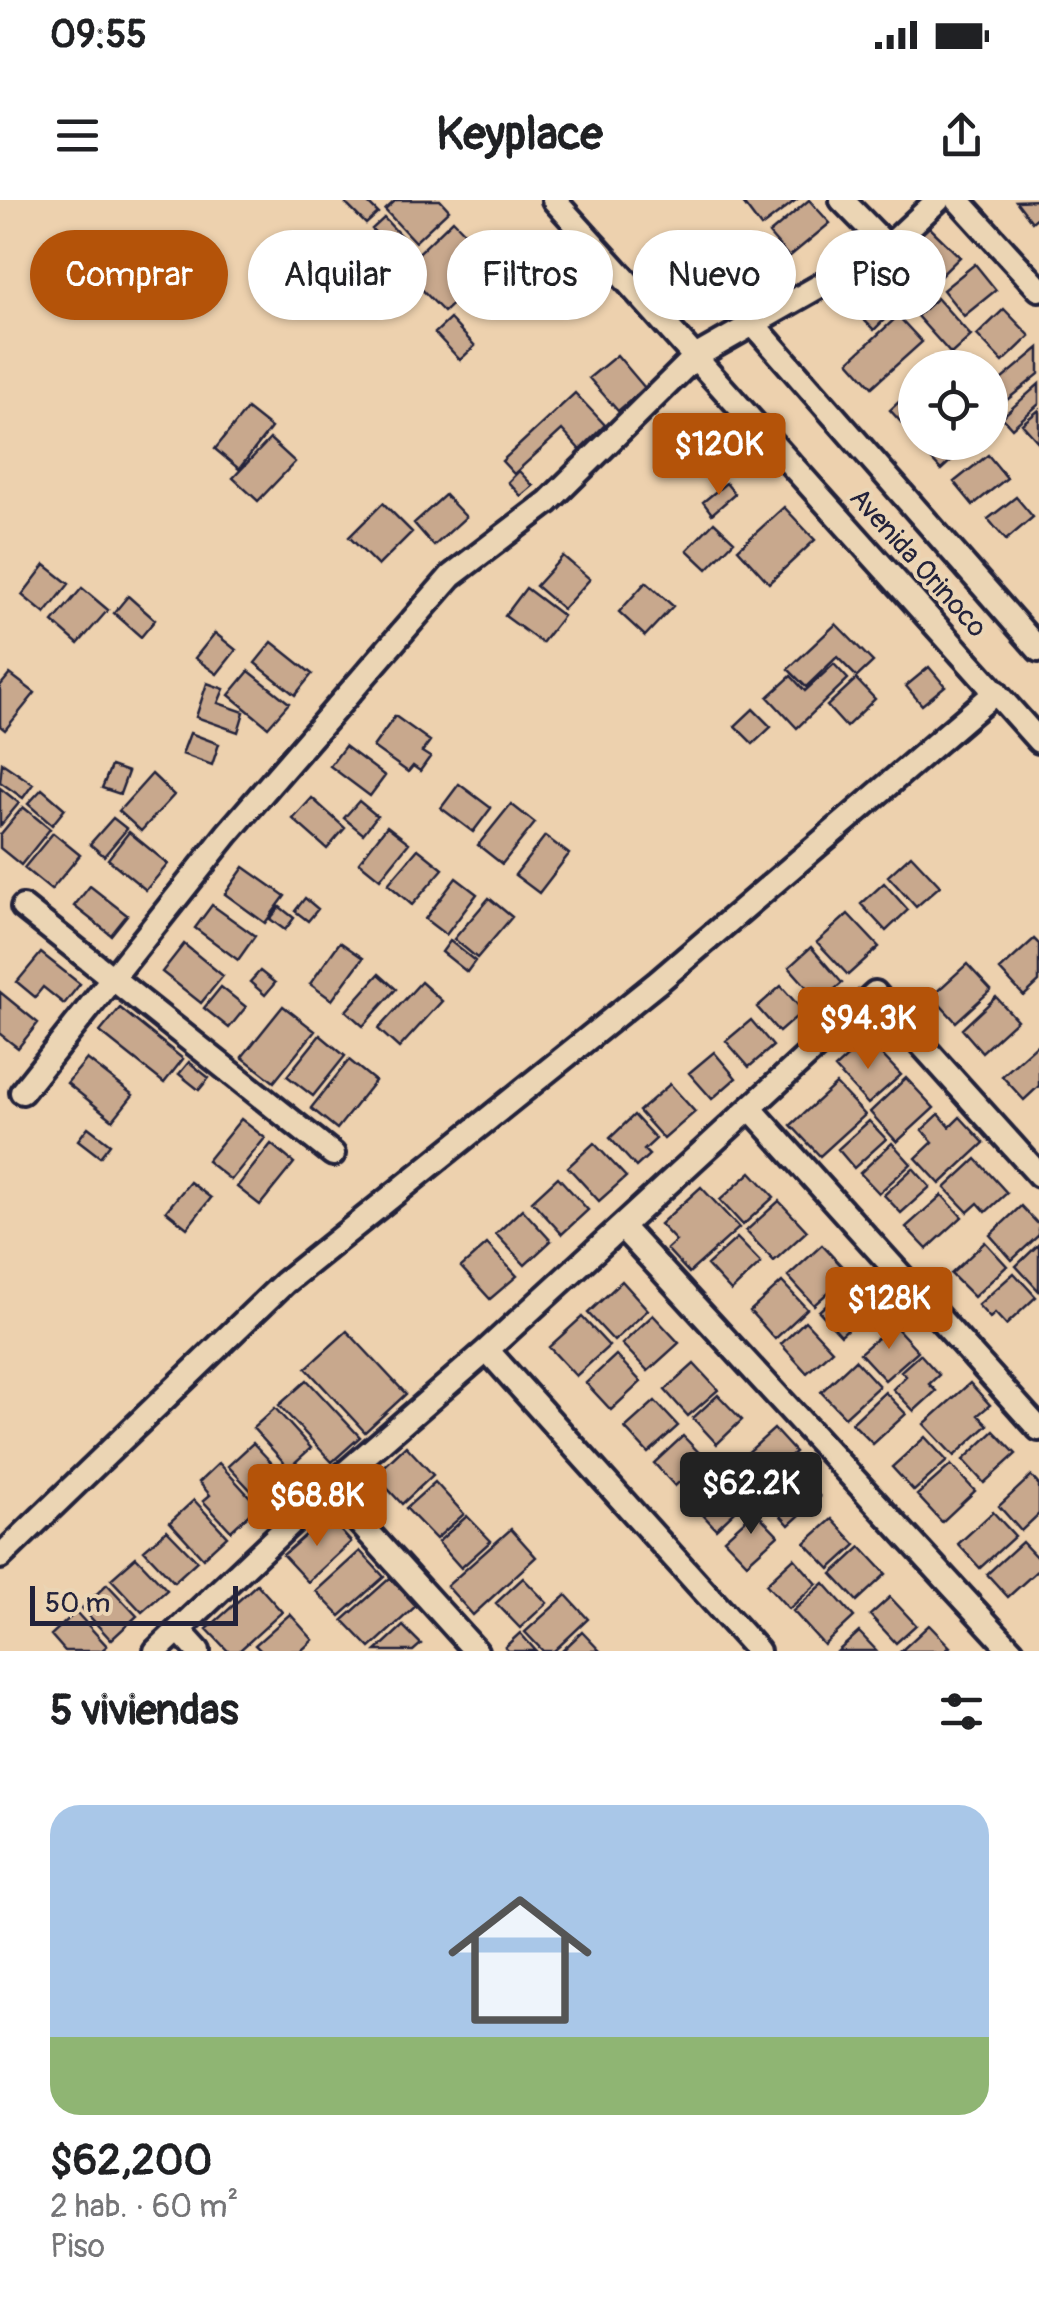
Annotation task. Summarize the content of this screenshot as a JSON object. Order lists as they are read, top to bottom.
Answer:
{
  "streets": {
    "street": ["Avenida Orinoco"]
  },
  "scale_bar": "50 m",
  "page": {
    "status": "09:55",
    "header": "Keyplace",
    "chip": [
      "Comprar",
      "Alquilar",
      "Filtros",
      "Nuevo",
      "Piso"
    ],
    "price": [
      "$120K",
      "$94.3K",
      "$128K",
      "$62.2K",
      "$68.8K"
    ],
    "scale": "50 m",
    "heading": "5 viviendas",
    "list": [
      {
        "name": "$62,200",
        "note": "2 hab. · 60 m² · Piso"
      }
    ]
  }
}
